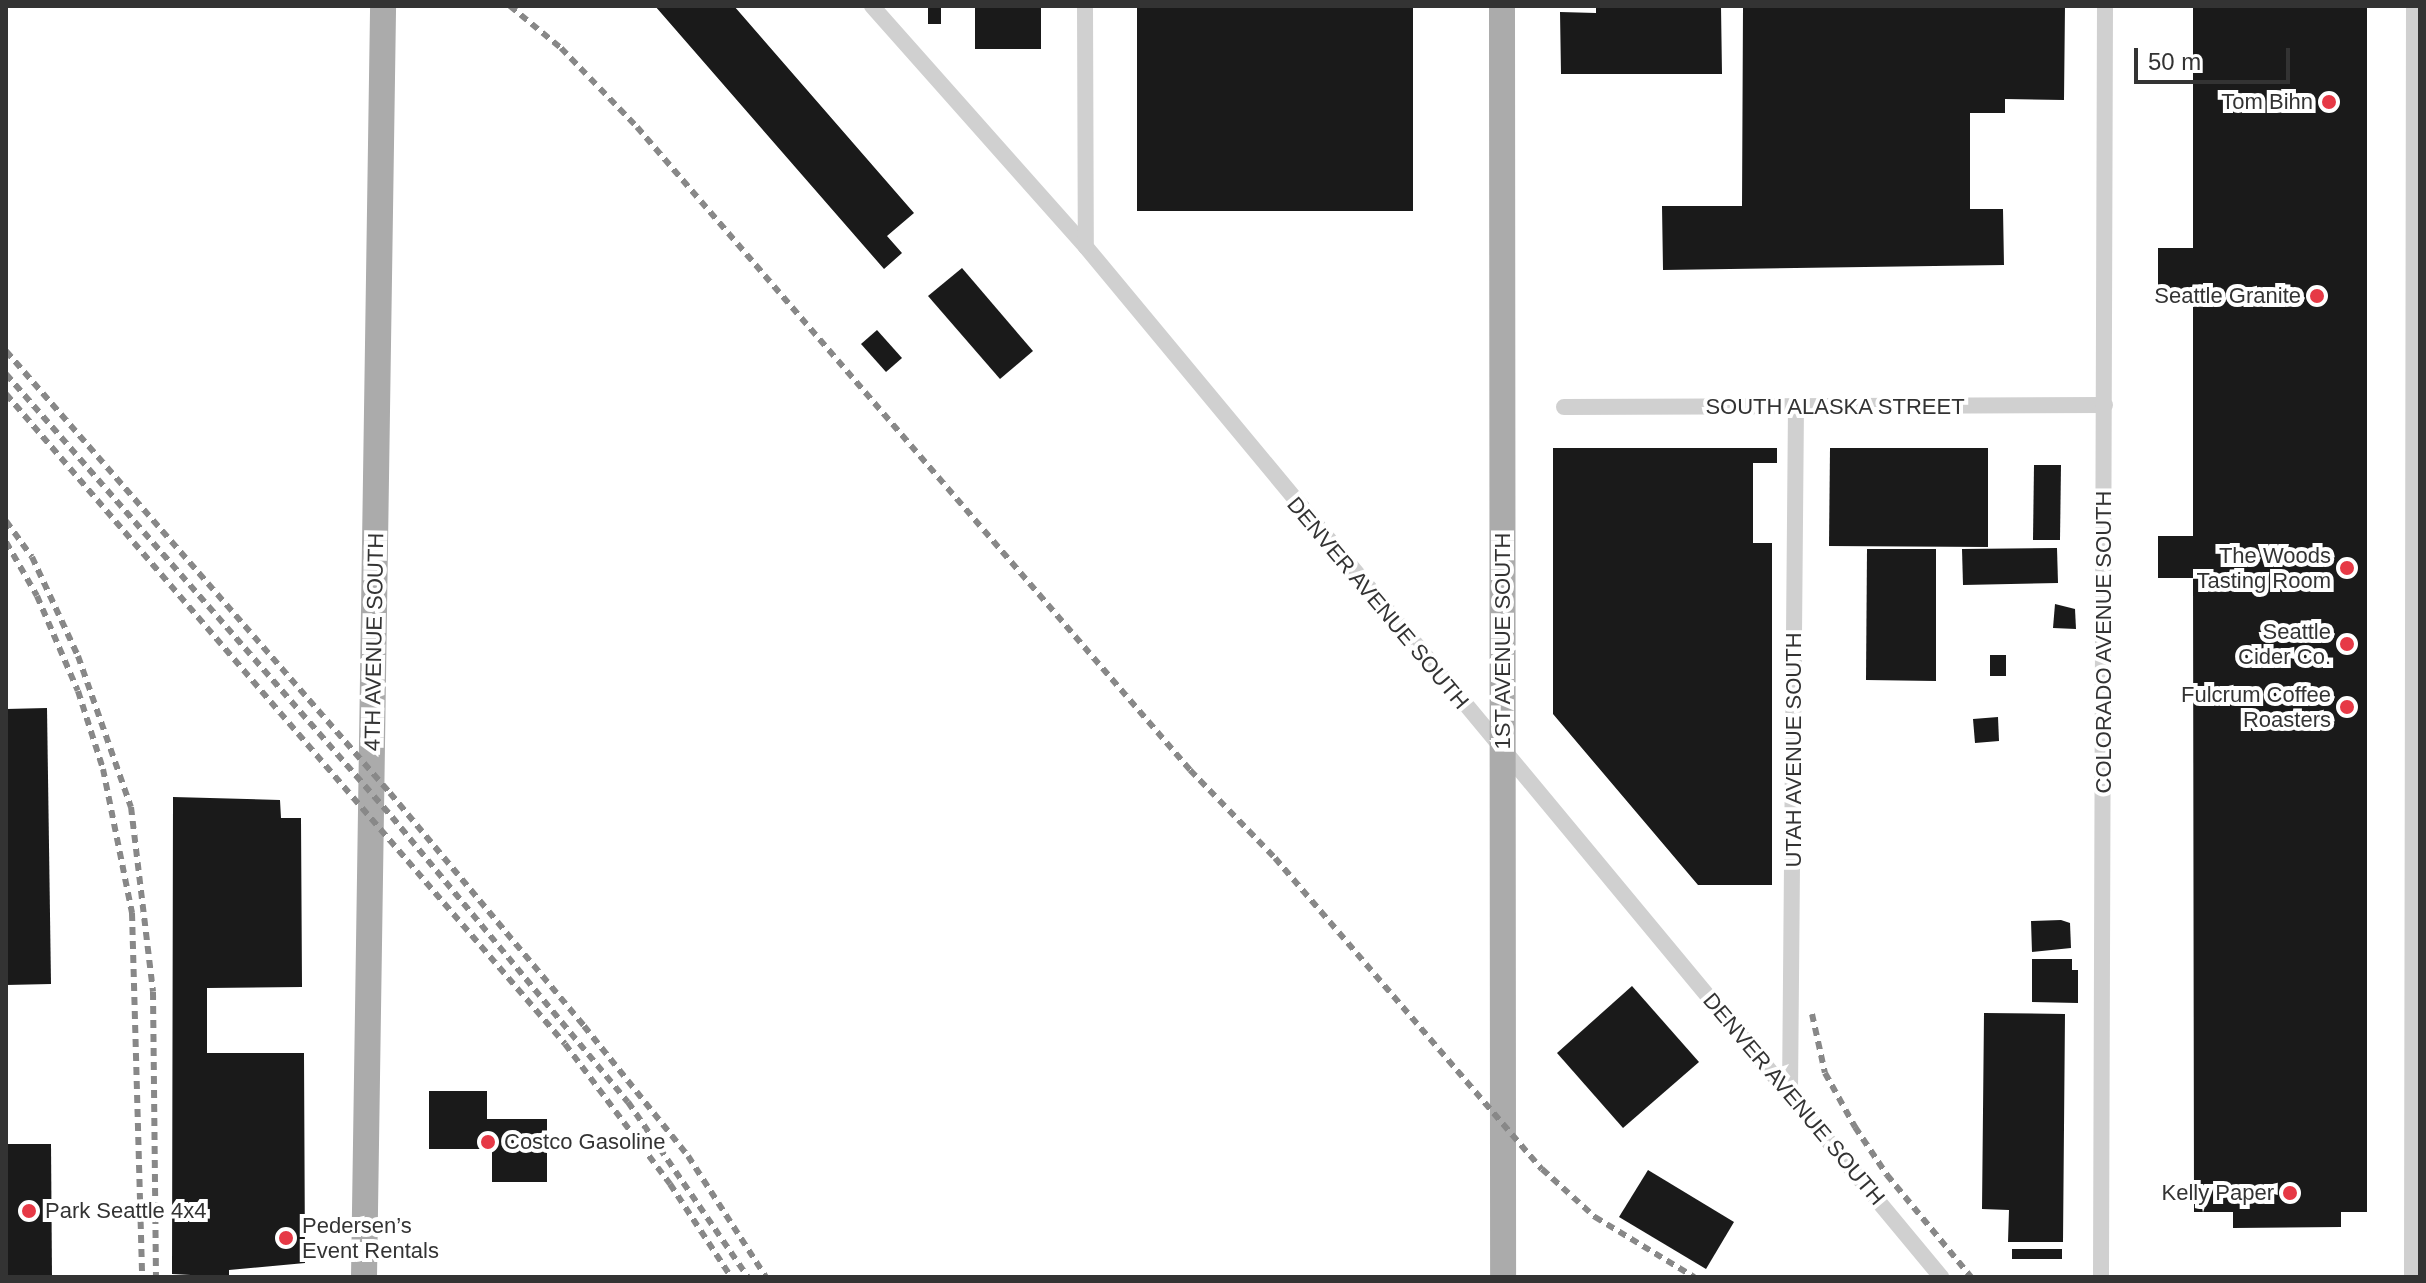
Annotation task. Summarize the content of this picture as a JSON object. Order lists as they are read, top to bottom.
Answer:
{
  "streets": {
    "main road": ["1ST AVENUE SOUTH", "4TH AVENUE SOUTH"],
    "street": [
      "SOUTH ALASKA STREET",
      "DENVER AVENUE SOUTH",
      "COLORADO AVENUE SOUTH",
      "UTAH AVENUE SOUTH"
    ]
  },
  "crossings": [
    ["SOUTH ALASKA STREET", "COLORADO AVENUE SOUTH"],
    ["SOUTH ALASKA STREET", "UTAH AVENUE SOUTH"],
    ["DENVER AVENUE SOUTH", "UTAH AVENUE SOUTH"]
  ],
  "places": [
    "Tom Bihn",
    "Seattle Granite",
    "The Woods Tasting Room",
    "Seattle Cider Co.",
    "Fulcrum Coffee Roasters",
    "Costco Gasoline",
    "Kelly Paper",
    "Park Seattle 4x4",
    "Pedersen’s Event Rentals"
  ],
  "scale_bar": "50 m"
}
